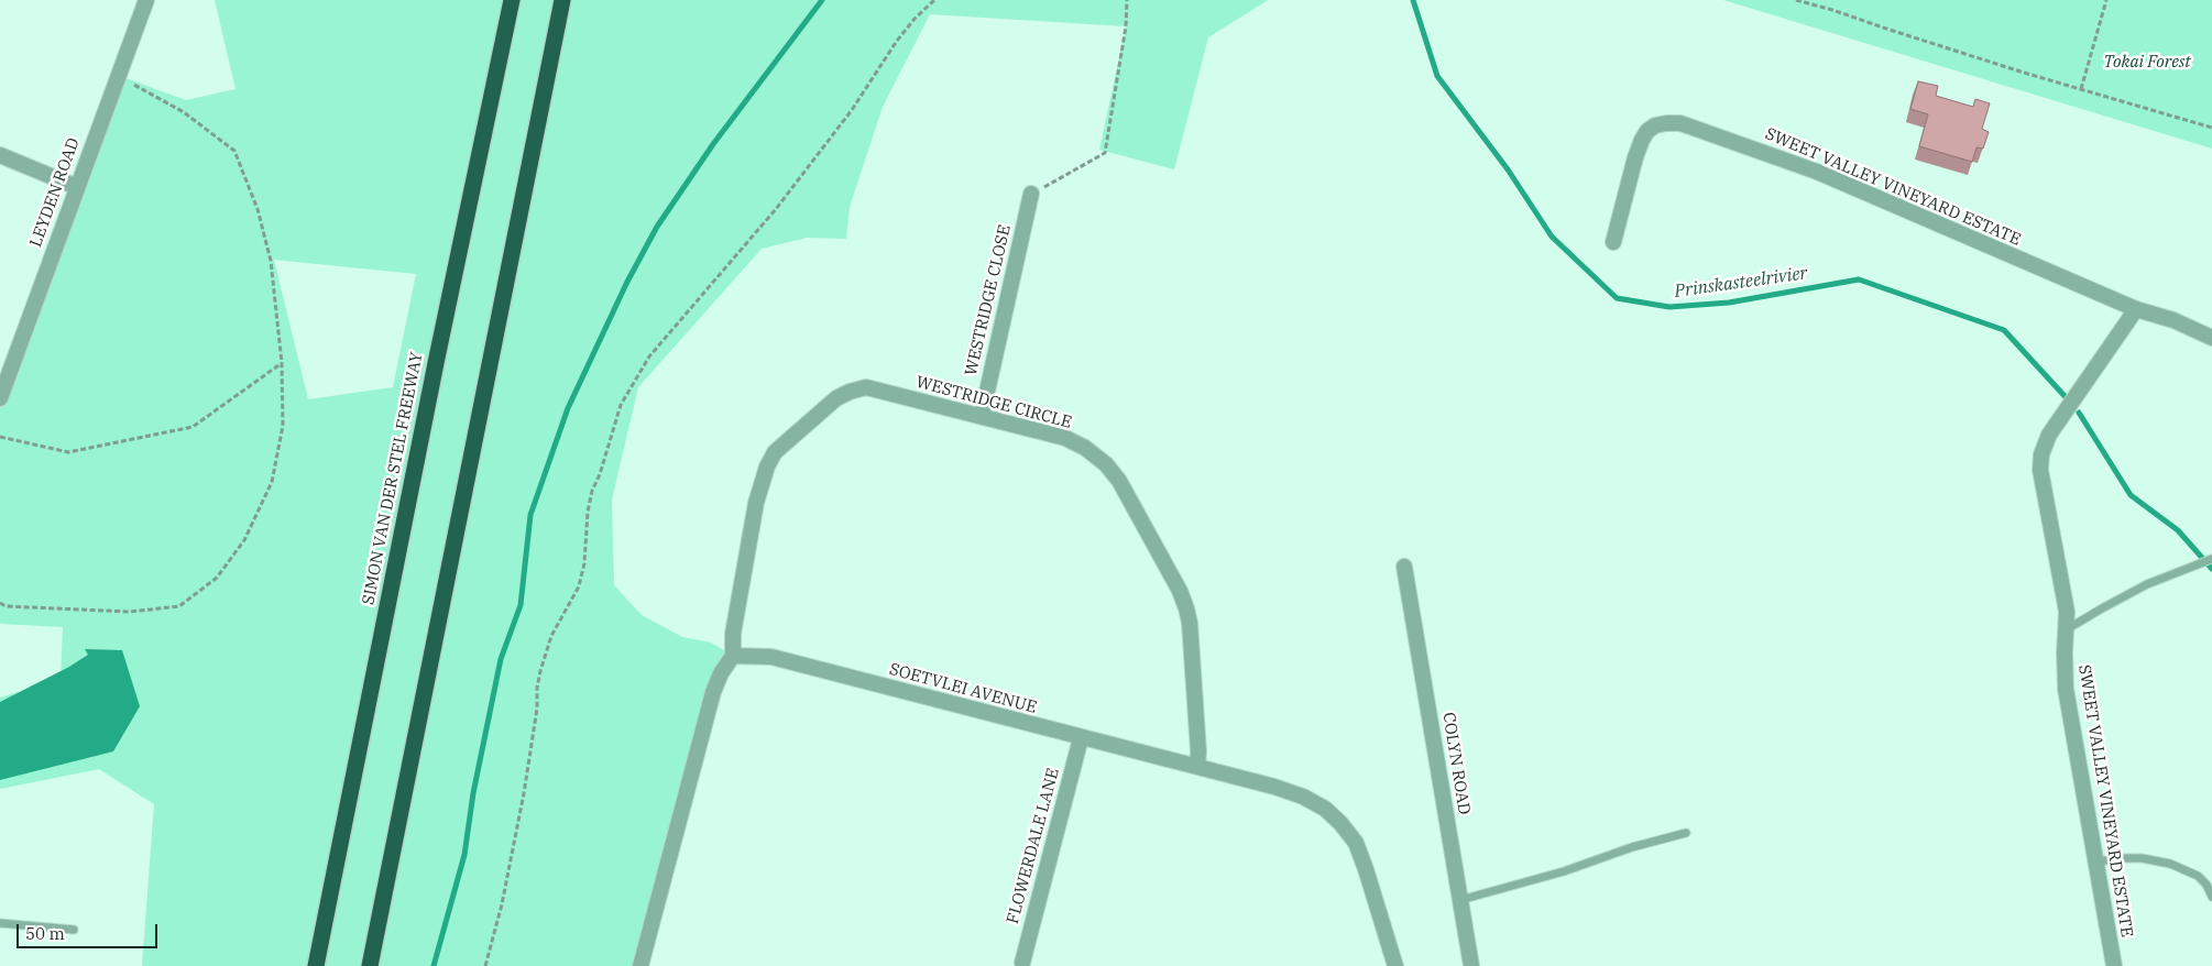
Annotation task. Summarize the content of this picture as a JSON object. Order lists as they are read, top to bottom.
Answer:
{
  "streets": {
    "highway": ["SIMON VAN DER STEL FREEWAY"],
    "street": [
      "SWEET VALLEY VINEYARD ESTATE",
      "LEYDEN ROAD",
      "WESTRIDGE CLOSE",
      "WESTRIDGE CIRCLE",
      "SOETVLEI AVENUE",
      "COLYN ROAD",
      "FLOWERDALE LANE"
    ]
  },
  "crossings": [
    ["WESTRIDGE CLOSE", "WESTRIDGE CIRCLE"],
    ["WESTRIDGE CIRCLE", "SOETVLEI AVENUE"],
    ["SOETVLEI AVENUE", "FLOWERDALE LANE"]
  ],
  "water": ["Prinskasteelrivier"],
  "parks": ["Tokai Forest"],
  "scale_bar": "50 m"
}
